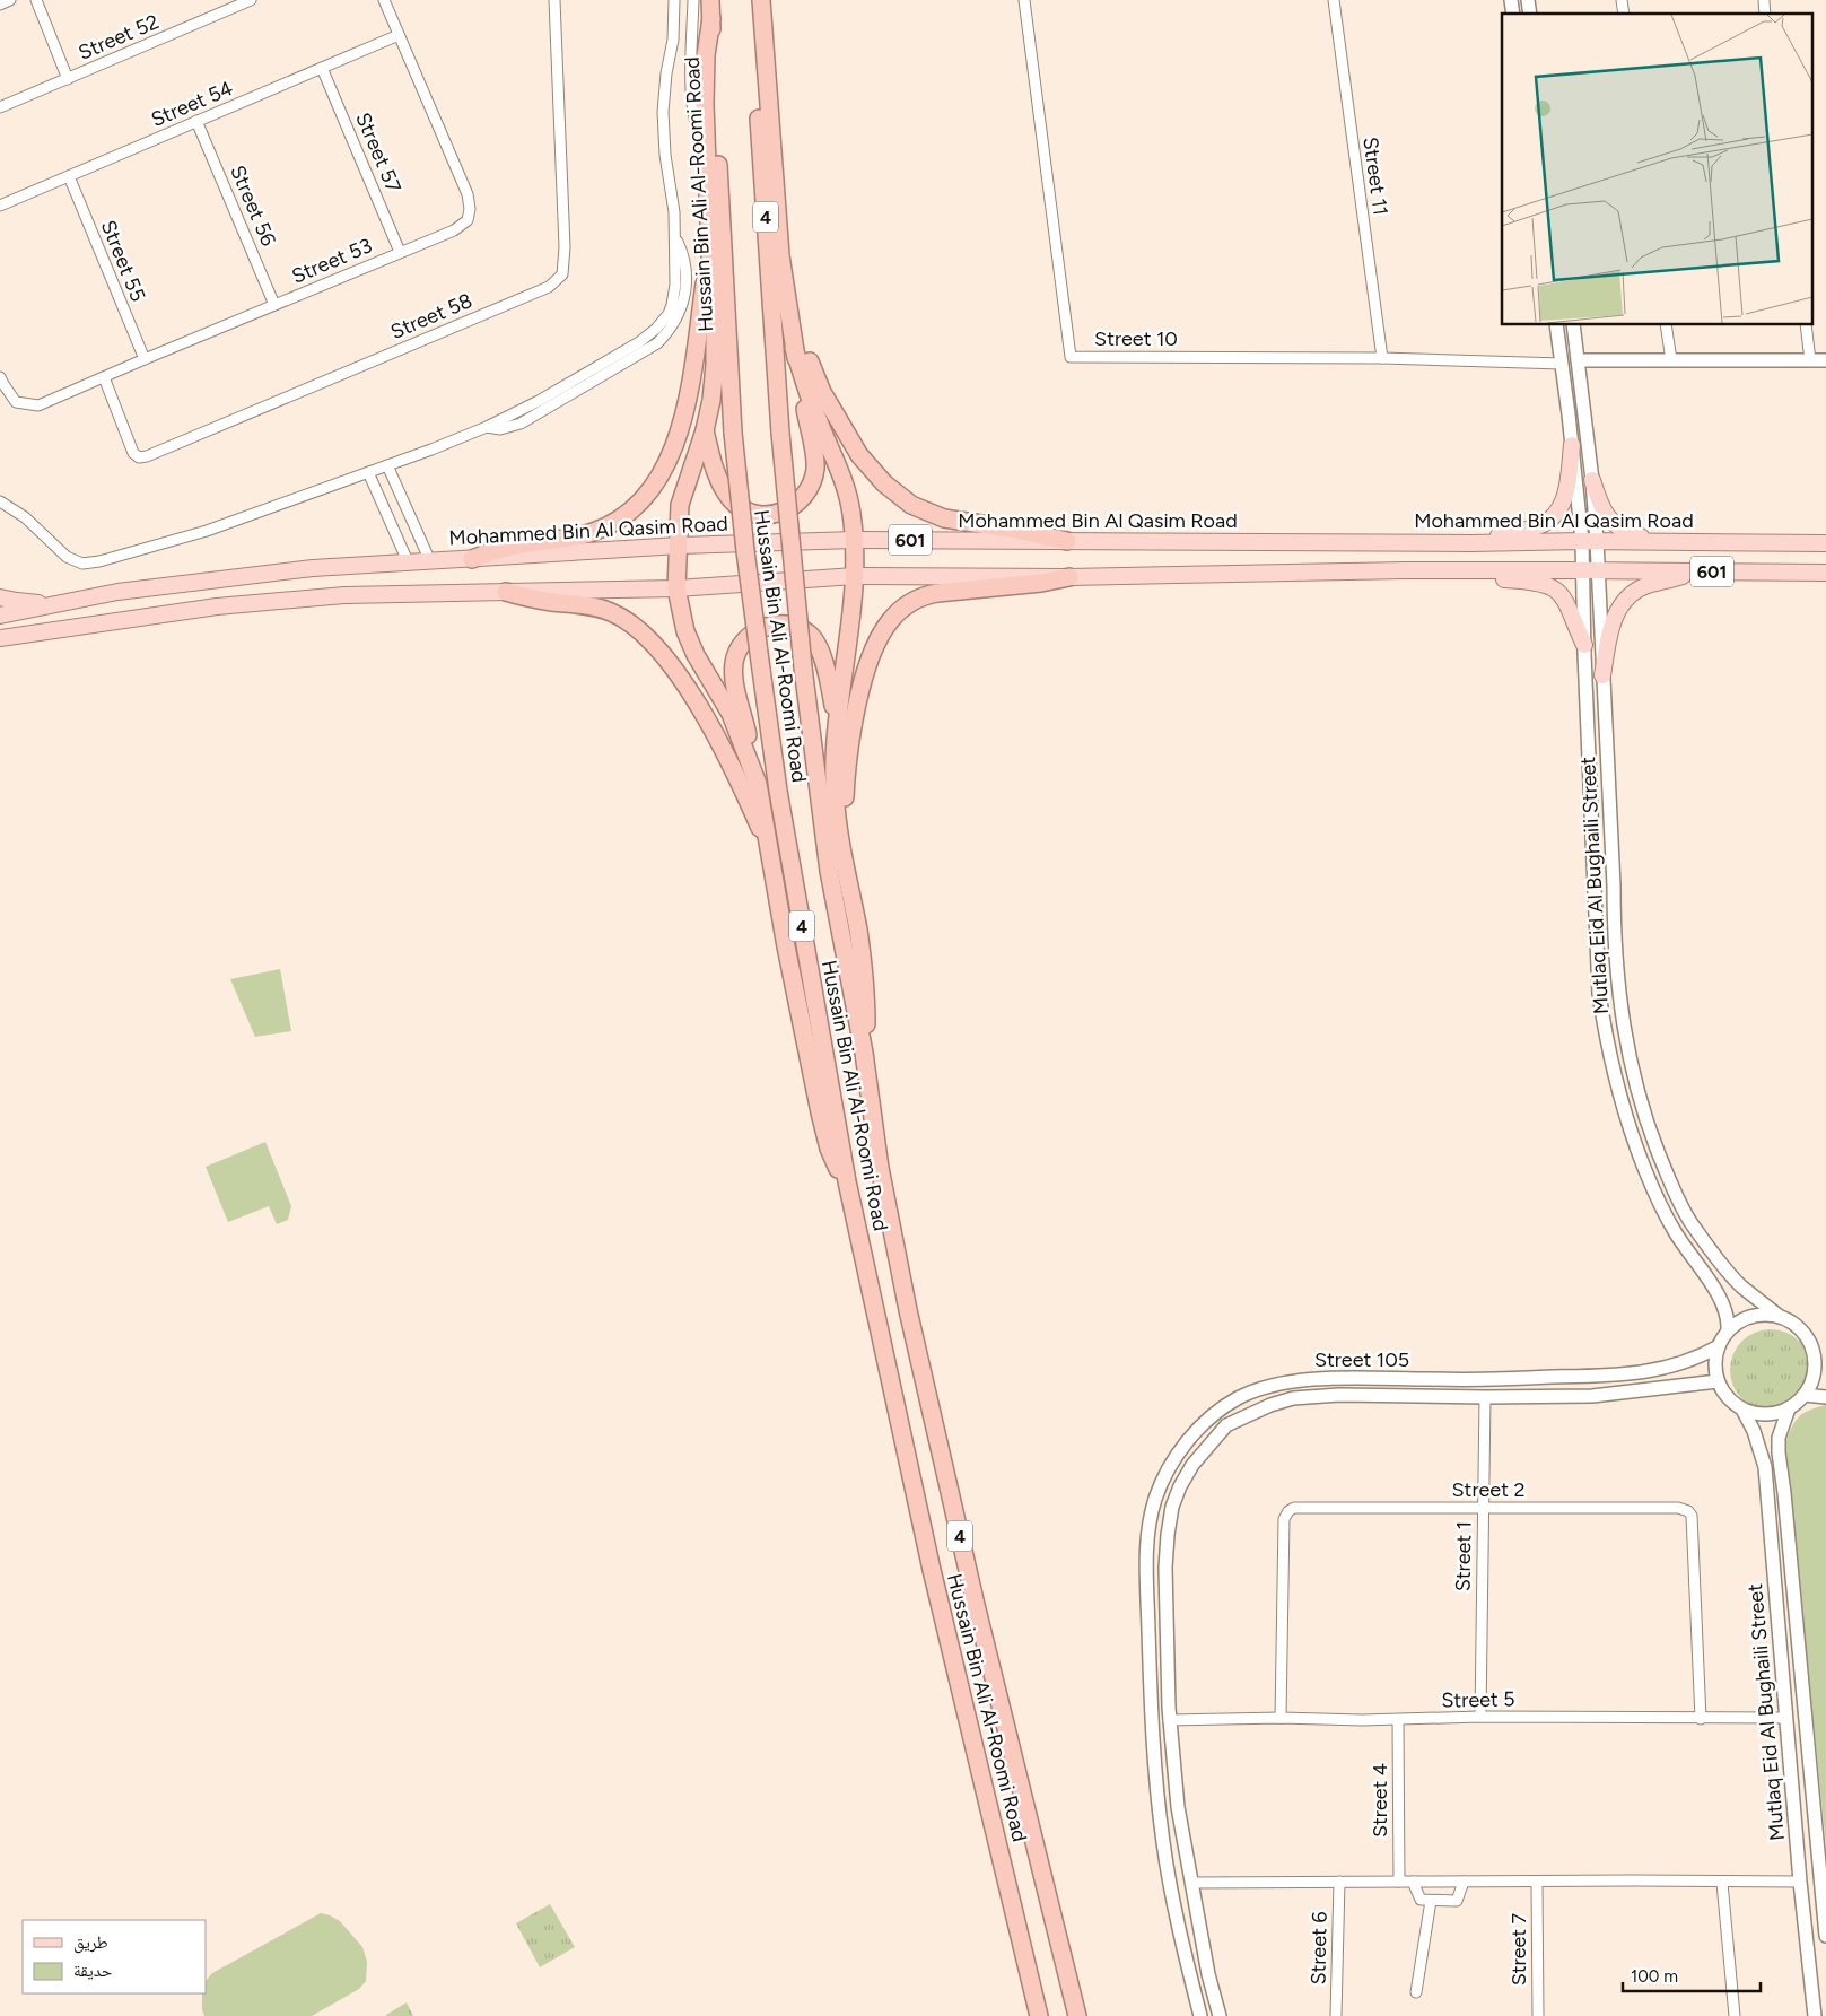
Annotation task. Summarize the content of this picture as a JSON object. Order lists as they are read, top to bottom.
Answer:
{
  "streets": {
    "highway": ["Hussain Bin Ali Al-Roomi Road", "4"],
    "main road": ["Mohammed Bin Al Qasim Road", "601"],
    "street": [
      "Street 52",
      "Street 54",
      "Street 57",
      "Street 11",
      "Street 56",
      "Street 55",
      "Street 53",
      "Street 58",
      "Street 10",
      "Mutlaq Eid Al Bughaili Street",
      "Street 105",
      "Street 2",
      "Street 1",
      "Street 5",
      "Street 4",
      "Street 6",
      "Street 7"
    ]
  },
  "crossings": [
    ["Street 54", "Street 57"],
    ["Street 54", "Street 56"],
    ["Street 54", "Street 55"],
    ["Street 54", "Street 53"],
    ["Street 57", "Street 53"],
    ["Street 11", "Street 10"],
    ["Street 56", "Street 53"],
    ["Street 55", "Street 53"],
    ["Street 53", "Street 58"],
    ["Mohammed Bin Al Qasim Road", "Mutlaq Eid Al Bughaili Street"],
    ["601", "Mutlaq Eid Al Bughaili Street"],
    ["Mutlaq Eid Al Bughaili Street", "Street 105"],
    ["Mutlaq Eid Al Bughaili Street", "Street 5"],
    ["Street 105", "Street 1"],
    ["Street 105", "Street 5"],
    ["Street 2", "Street 1"],
    ["Street 2", "Street 5"],
    ["Street 1", "Street 5"],
    ["Street 5", "Street 4"]
  ],
  "legend": ["طريق", "حديقة"],
  "scale_bar": "100 m"
}
